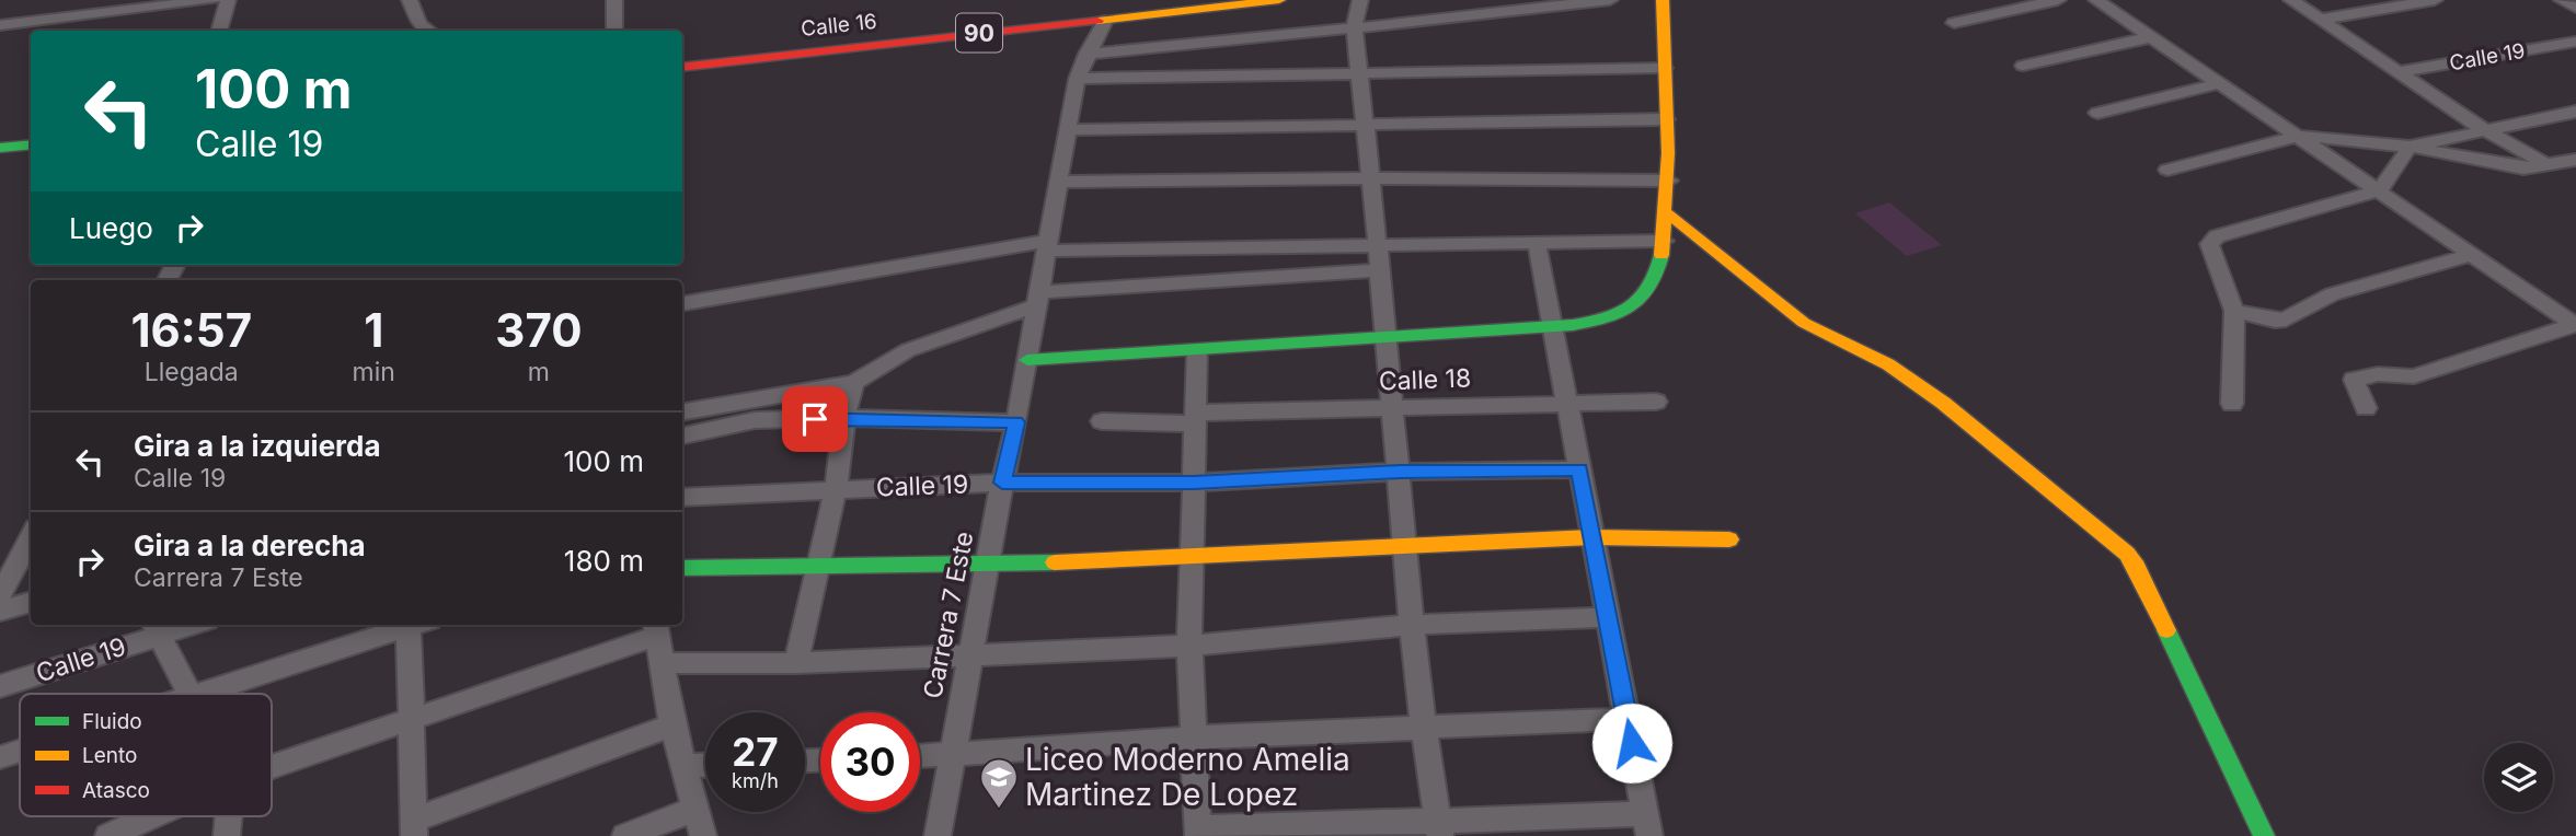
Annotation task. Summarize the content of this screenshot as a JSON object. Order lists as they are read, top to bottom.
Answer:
{
  "streets": {
    "main road": ["Calle 16", "90"],
    "street": ["Calle 19", "Calle 18", "Carrera 7 Este"]
  },
  "crossings": [
    ["Calle 16", "Carrera 7 Este"],
    ["Calle 19", "Carrera 7 Este"]
  ],
  "places": {
    "school or university": ["Liceo Moderno Amelia Martinez De Lopez"]
  },
  "legend": ["Fluido", "Lento", "Atasco"],
  "page": {
    "turn": ["100 m", "Calle 19"],
    "then": "Luego",
    "eta": [
      "16:57",
      "Llegada",
      "1",
      "min",
      "370",
      "m"
    ],
    "list": [
      {
        "name": "Gira a la izquierda",
        "note": "Calle 19",
        "value": "100 m"
      },
      {
        "name": "Gira a la derecha",
        "note": "Carrera 7 Este",
        "value": "180 m"
      }
    ],
    "speed": "27 km/h",
    "limit": "30"
  }
}
